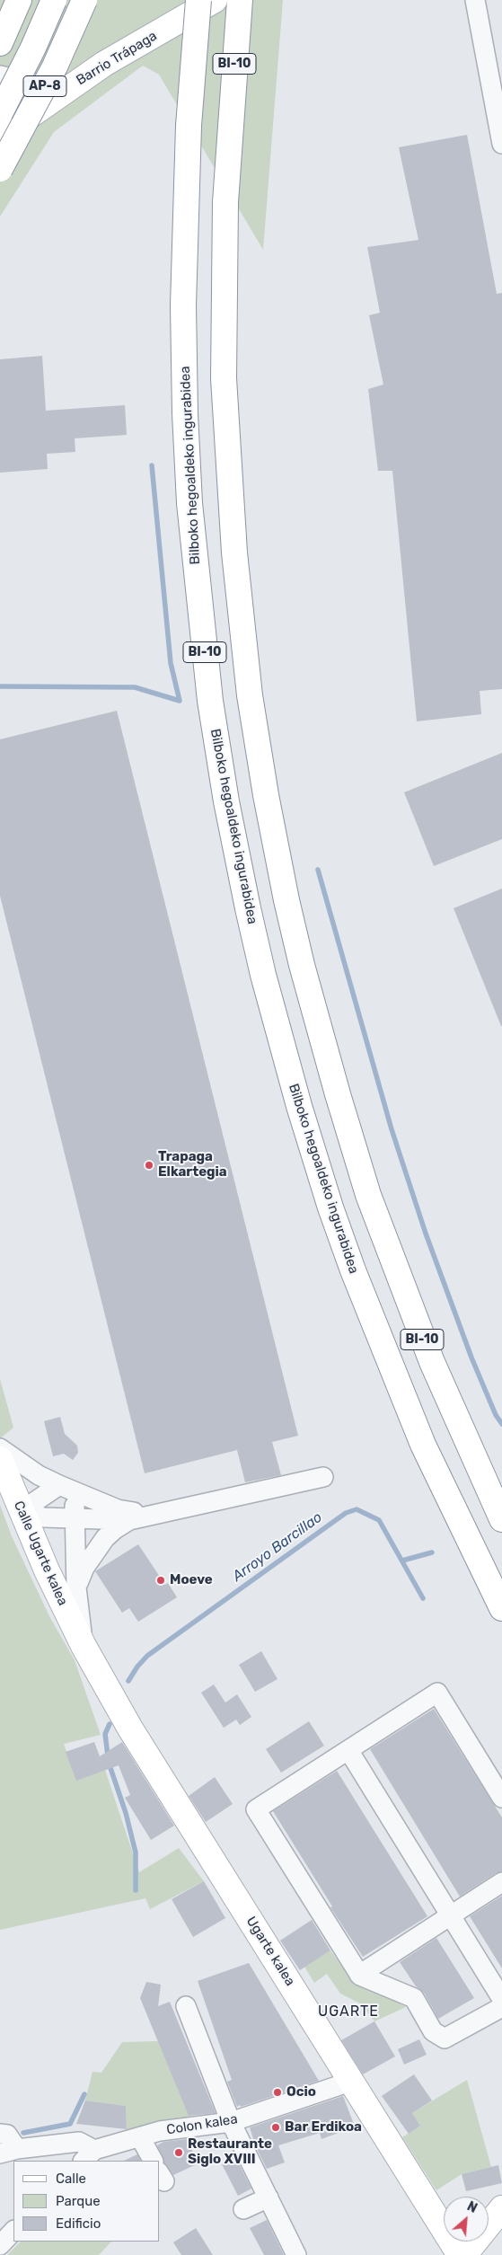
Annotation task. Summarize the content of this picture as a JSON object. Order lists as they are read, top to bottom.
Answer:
{
  "streets": {
    "main road": [
      "Barrio Trápaga",
      "BI-10",
      "AP-8",
      "Bilboko hegoaldeko ingurabidea",
      "Calle Ugarte kalea",
      "Ugarte kalea"
    ],
    "street": ["Colon kalea"]
  },
  "crossings": [
    ["Calle Ugarte kalea", "Ugarte kalea"],
    ["Ugarte kalea", "Colon kalea"]
  ],
  "districts": ["UGARTE"],
  "water": ["Arroyo Barcillao"],
  "places": [
    "Trapaga Elkartegia",
    "Moeve",
    "Ocio",
    "Bar Erdikoa",
    "Restaurante Siglo XVIII"
  ],
  "legend": ["Calle", "Parque", "Edificio"],
  "north": "top right"
}
